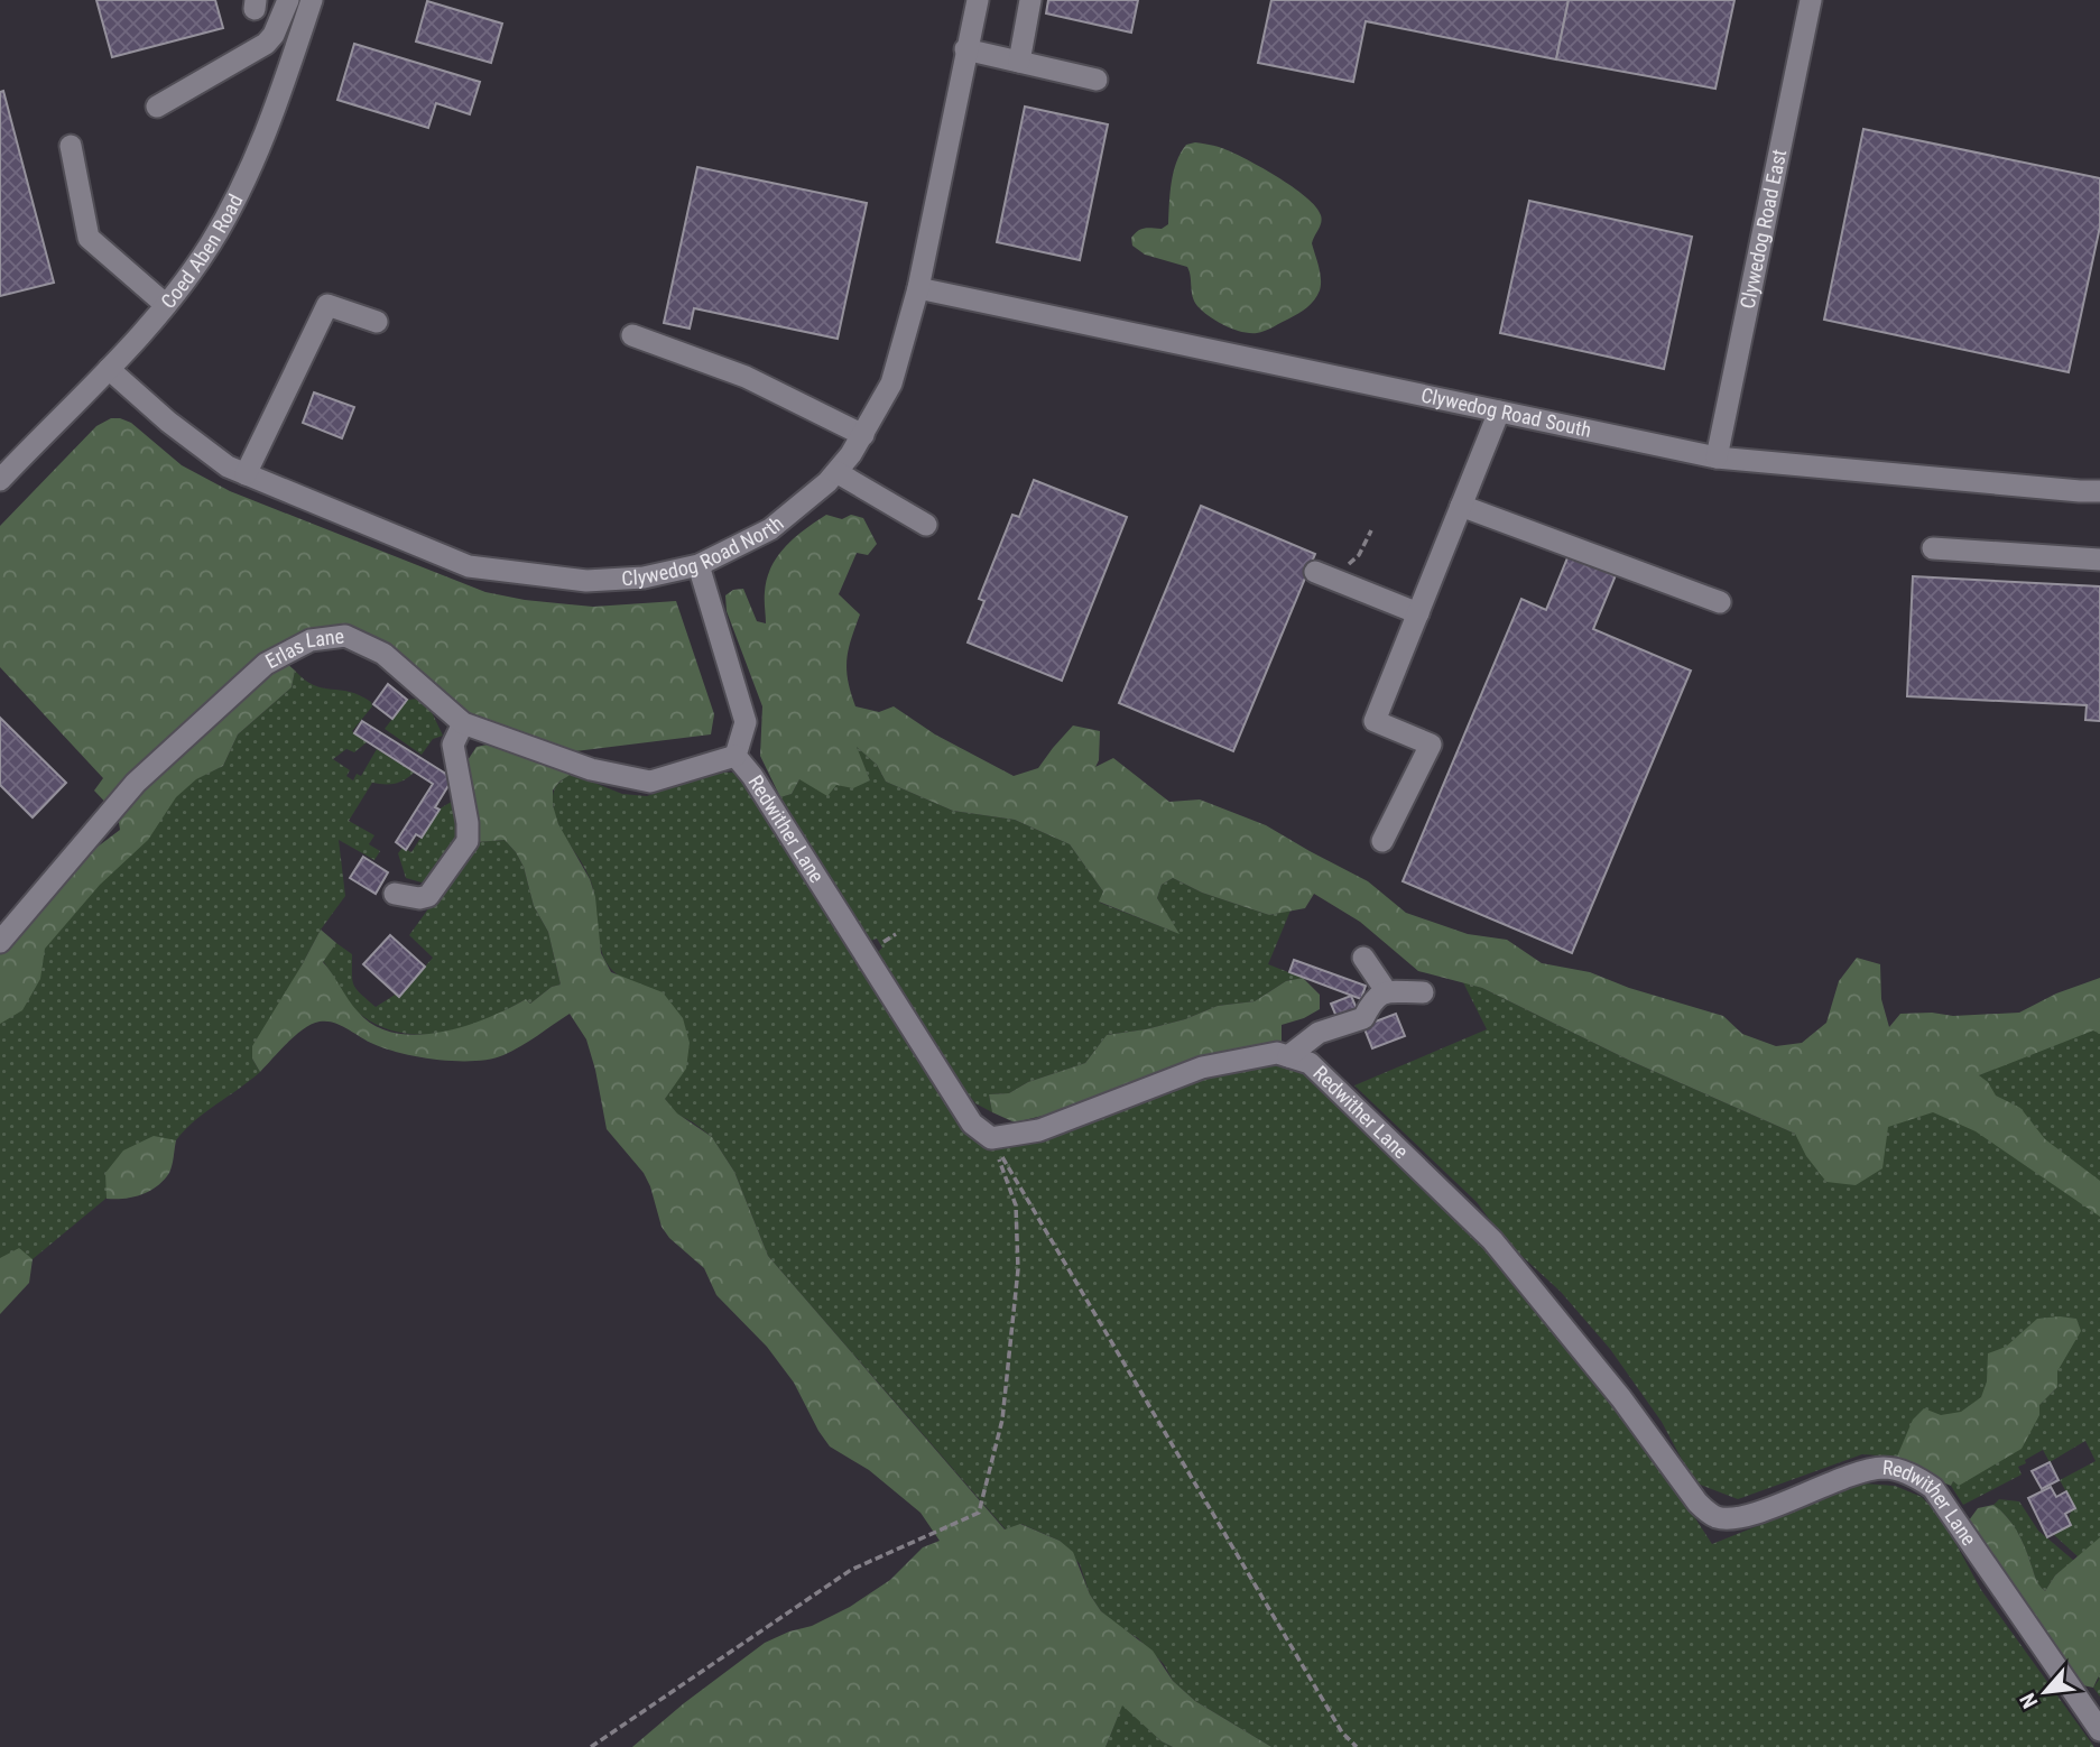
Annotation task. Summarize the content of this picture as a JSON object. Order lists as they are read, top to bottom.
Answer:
{
  "streets": {
    "street": [
      "Clywedog Road East",
      "Coed Aben Road",
      "Clywedog Road South",
      "Clywedog Road North",
      "Erlas Lane",
      "Redwither Lane"
    ]
  },
  "crossings": [
    ["Clywedog Road East", "Clywedog Road South"],
    ["Coed Aben Road", "Clywedog Road North"],
    ["Clywedog Road South", "Clywedog Road North"],
    ["Clywedog Road North", "Redwither Lane"],
    ["Erlas Lane", "Redwither Lane"]
  ],
  "north": "bottom left"
}
